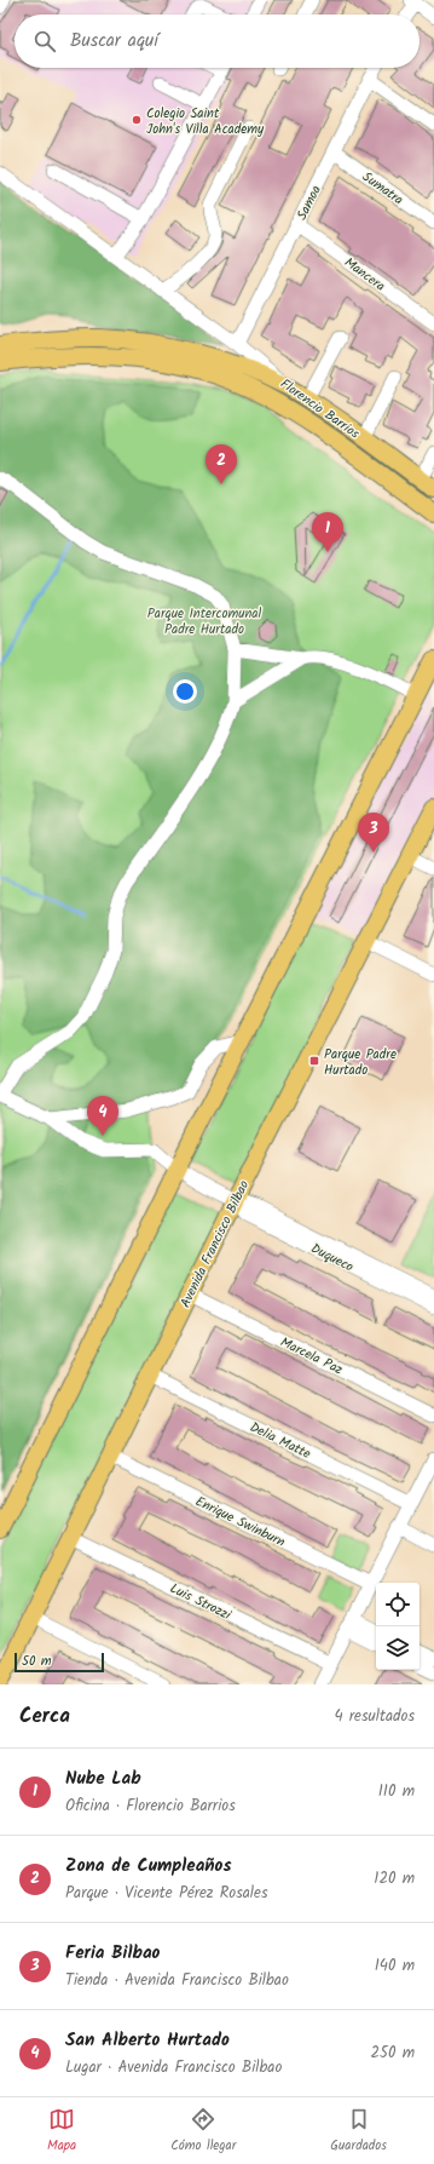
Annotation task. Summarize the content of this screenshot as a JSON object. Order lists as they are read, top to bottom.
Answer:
{
  "streets": {
    "main road": ["Florencio Barrios", "Avenida Francisco Bilbao"],
    "street": [
      "Sumatra",
      "Samoa",
      "Mancera",
      "Duqueco",
      "Marcela Paz",
      "Delia Matte",
      "Enrique Swinburn",
      "Luis Strozzi"
    ]
  },
  "crossings": [
    ["Sumatra", "Samoa"],
    ["Samoa", "Mancera"],
    ["Samoa", "Florencio Barrios"],
    ["Avenida Francisco Bilbao", "Duqueco"],
    ["Avenida Francisco Bilbao", "Marcela Paz"],
    ["Avenida Francisco Bilbao", "Delia Matte"],
    ["Avenida Francisco Bilbao", "Enrique Swinburn"],
    ["Avenida Francisco Bilbao", "Luis Strozzi"]
  ],
  "parks": ["Parque Intercomunal Padre Hurtado"],
  "places": {
    "other": ["Colegio Saint John's Villa Academy"],
    "transit": ["Parque Padre Hurtado"]
  },
  "scale_bar": "50 m",
  "page": {
    "search": "Buscar aquí",
    "pins": [
      "2",
      "1",
      "3",
      "4"
    ],
    "scale": "50 m",
    "heading": ["Cerca", "4 resultados"],
    "list": [
      {
        "mark": "1",
        "name": "Nube Lab",
        "note": "Oficina · Florencio Barrios",
        "value": "110 m"
      },
      {
        "mark": "2",
        "name": "Zona de Cumpleaños",
        "note": "Parque · Vicente Pérez Rosales",
        "value": "120 m"
      },
      {
        "mark": "3",
        "name": "Feria Bilbao",
        "note": "Tienda · Avenida Francisco Bilbao",
        "value": "140 m"
      },
      {
        "mark": "4",
        "name": "San Alberto Hurtado",
        "note": "Lugar · Avenida Francisco Bilbao",
        "value": "250 m"
      }
    ],
    "nav": ["Mapa", "Cómo llegar", "Guardados"]
  }
}
